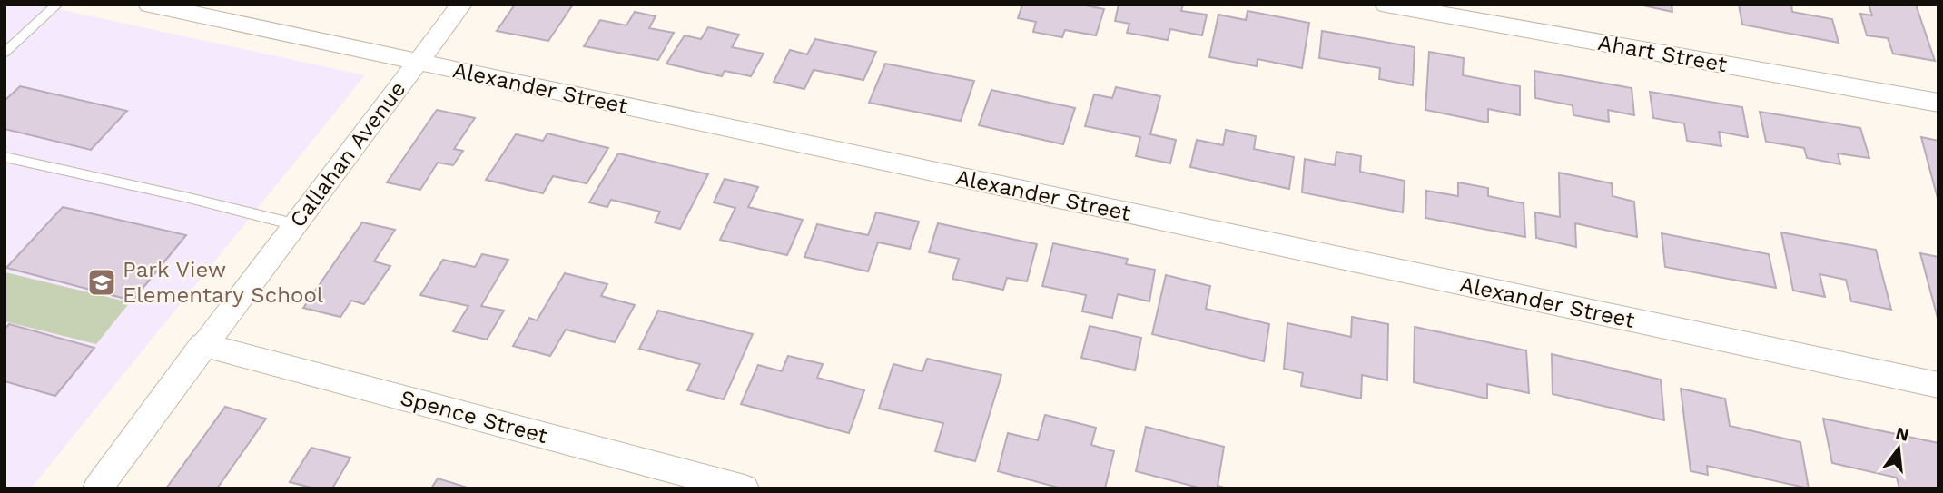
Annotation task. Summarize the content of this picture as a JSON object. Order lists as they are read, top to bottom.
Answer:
{
  "streets": {
    "street": [
      "Ahart Street",
      "Alexander Street",
      "Callahan Avenue",
      "Spence Street"
    ]
  },
  "crossings": [
    ["Alexander Street", "Callahan Avenue"],
    ["Callahan Avenue", "Spence Street"]
  ],
  "places": {
    "school or university": ["Park View Elementary School"]
  },
  "north": "top"
}
